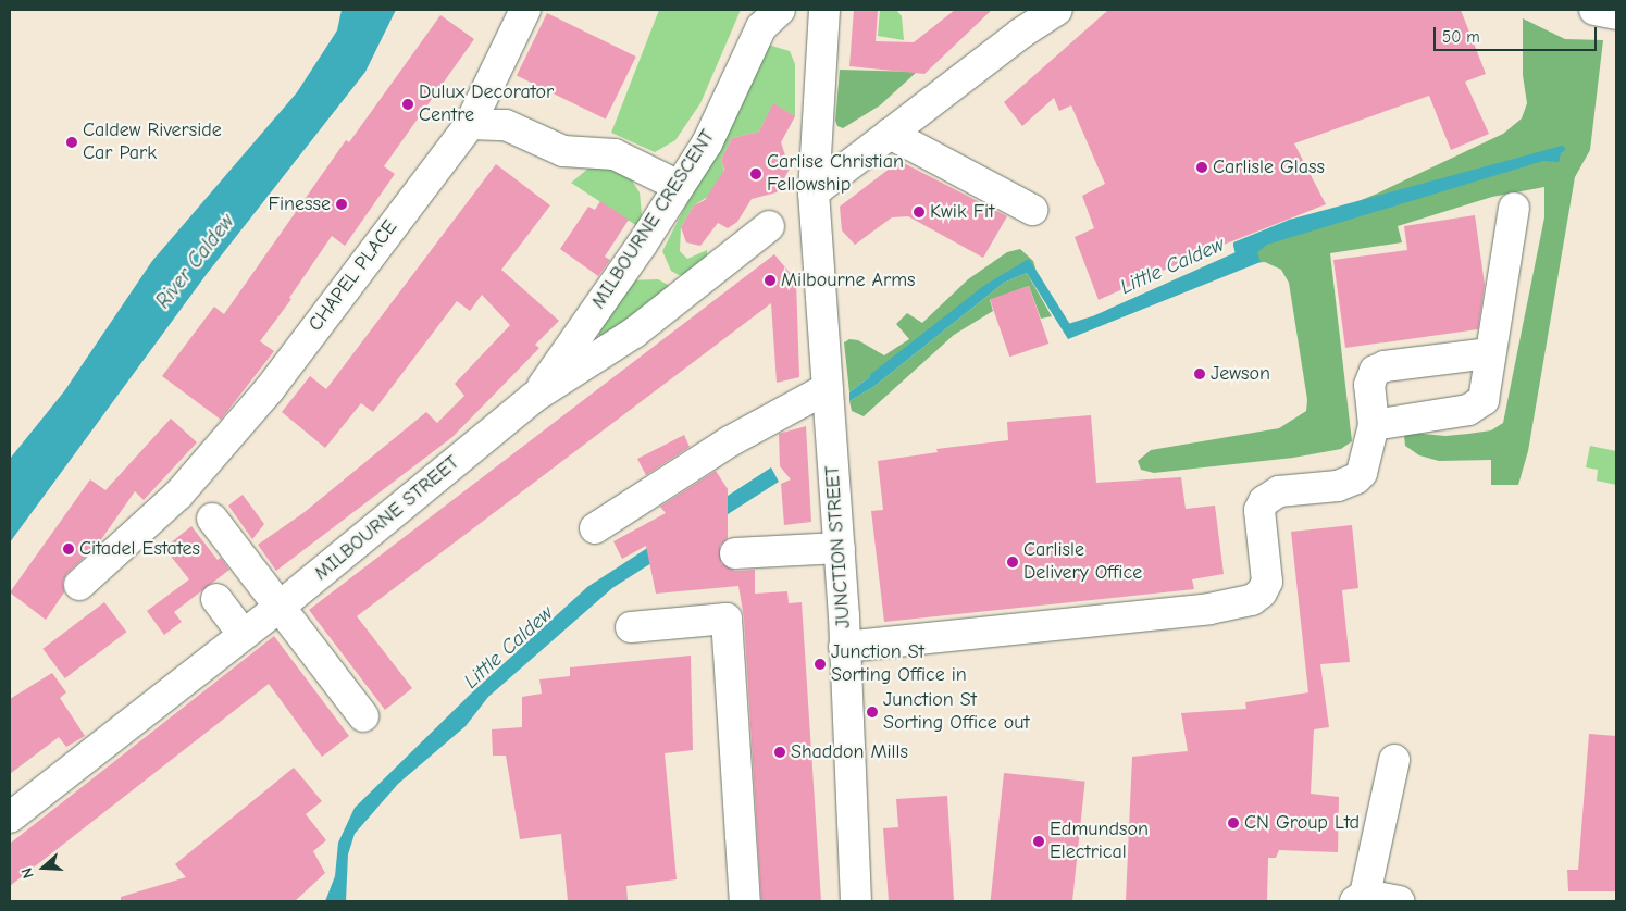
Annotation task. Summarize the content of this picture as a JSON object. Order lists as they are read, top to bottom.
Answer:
{
  "streets": {
    "street": [
      "MILBOURNE CRESCENT",
      "CHAPEL PLACE",
      "MILBOURNE STREET",
      "JUNCTION STREET"
    ]
  },
  "crossings": [
    ["MILBOURNE CRESCENT", "MILBOURNE STREET"]
  ],
  "water": ["River Caldew", "Little Caldew"],
  "places": [
    "Dulux Decorator Centre",
    "Caldew Riverside Car Park",
    "Carlisle Glass",
    "Carlise Christian Fellowship",
    "Finesse",
    "Kwik Fit",
    "Milbourne Arms",
    "Jewson",
    "Citadel Estates",
    "Carlisle Delivery Office",
    "Junction St Sorting Office in",
    "Junction St Sorting Office out",
    "Shaddon Mills",
    "CN Group Ltd",
    "Edmundson Electrical"
  ],
  "scale_bar": "50 m",
  "north": "left"
}
